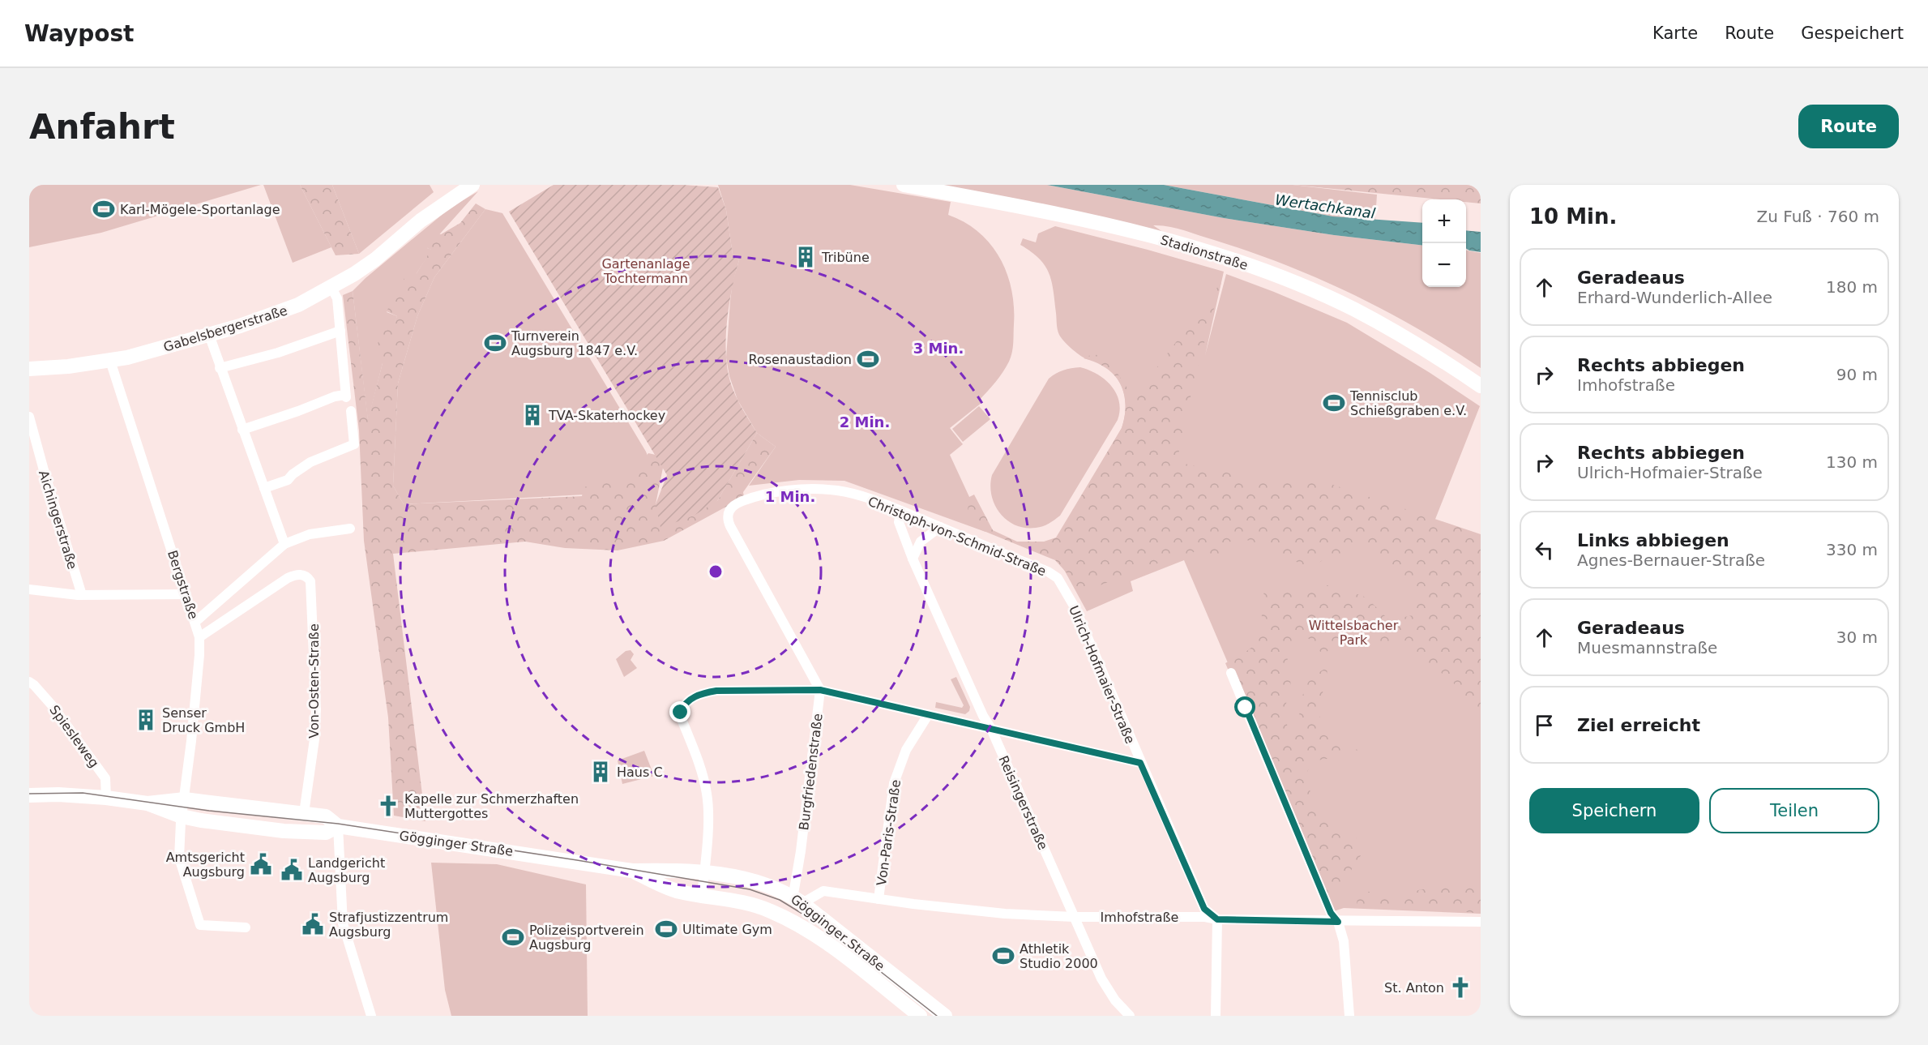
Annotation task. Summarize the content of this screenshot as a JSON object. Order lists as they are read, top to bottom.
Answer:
{
  "streets": {
    "main road": ["Stadionstraße", "Gabelsbergerstraße", "Gögginger Straße"],
    "street": [
      "Aichingerstraße",
      "Christoph-von-Schmid-Straße",
      "Bergstraße",
      "Ulrich-Hofmaier-Straße",
      "Von-Osten-Straße",
      "Spiesleweg",
      "Burgfriedenstraße",
      "Reisingerstraße",
      "Von-Paris-Straße",
      "Imhofstraße"
    ]
  },
  "crossings": [
    ["Gabelsbergerstraße", "Bergstraße"],
    ["Christoph-von-Schmid-Straße", "Ulrich-Hofmaier-Straße"],
    ["Christoph-von-Schmid-Straße", "Burgfriedenstraße"],
    ["Christoph-von-Schmid-Straße", "Reisingerstraße"],
    ["Bergstraße", "Von-Osten-Straße"],
    ["Bergstraße", "Gögginger Straße"],
    ["Ulrich-Hofmaier-Straße", "Imhofstraße"],
    ["Von-Osten-Straße", "Gögginger Straße"],
    ["Spiesleweg", "Gögginger Straße"],
    ["Burgfriedenstraße", "Gögginger Straße"],
    ["Burgfriedenstraße", "Imhofstraße"],
    ["Reisingerstraße", "Imhofstraße"],
    ["Von-Paris-Straße", "Imhofstraße"],
    ["Gögginger Straße", "Imhofstraße"]
  ],
  "water": ["Wertachkanal"],
  "parks": ["Gartenanlage Tochtermann", "Wittelsbacher Park"],
  "places": {
    "sports": [
      "Karl-Mögele-Sportanlage",
      "Turnverein Augsburg 1847 e.V.",
      "Rosenaustadion",
      "Tennisclub Schießgraben e.V.",
      "Ultimate Gym",
      "Polizeisportverein Augsburg",
      "Athletik Studio 2000"
    ],
    "building": [
      "Tribüne",
      "TVA-Skaterhockey",
      "Senser Druck GmbH",
      "Haus C"
    ],
    "church": ["Kapelle zur Schmerzhaften Muttergottes", "St. Anton"],
    "public building": ["Amtsgericht Augsburg", "Landgericht Augsburg", "Strafjustizzentrum Augsburg"]
  },
  "page": {
    "header": "Waypost",
    "nav": ["Karte", "Route", "Gespeichert"],
    "buttons": [
      "Route",
      ["Speichern", "Teilen"]
    ],
    "title": "Anfahrt",
    "heading": ["10 Min.", "Zu Fuß · 760 m"],
    "map_buttons": ["+", "−"],
    "list": [
      ["Geradeaus", "Erhard-Wunderlich-Allee", "180 m"],
      ["Rechts abbiegen", "Imhofstraße", "90 m"],
      ["Rechts abbiegen", "Ulrich-Hofmaier-Straße", "130 m"],
      ["Links abbiegen", "Agnes-Bernauer-Straße", "330 m"],
      ["Geradeaus", "Muesmannstraße", "30 m"],
      "Ziel erreicht"
    ]
  },
  "rings": ["3 Min.", "2 Min.", "1 Min."]
}
